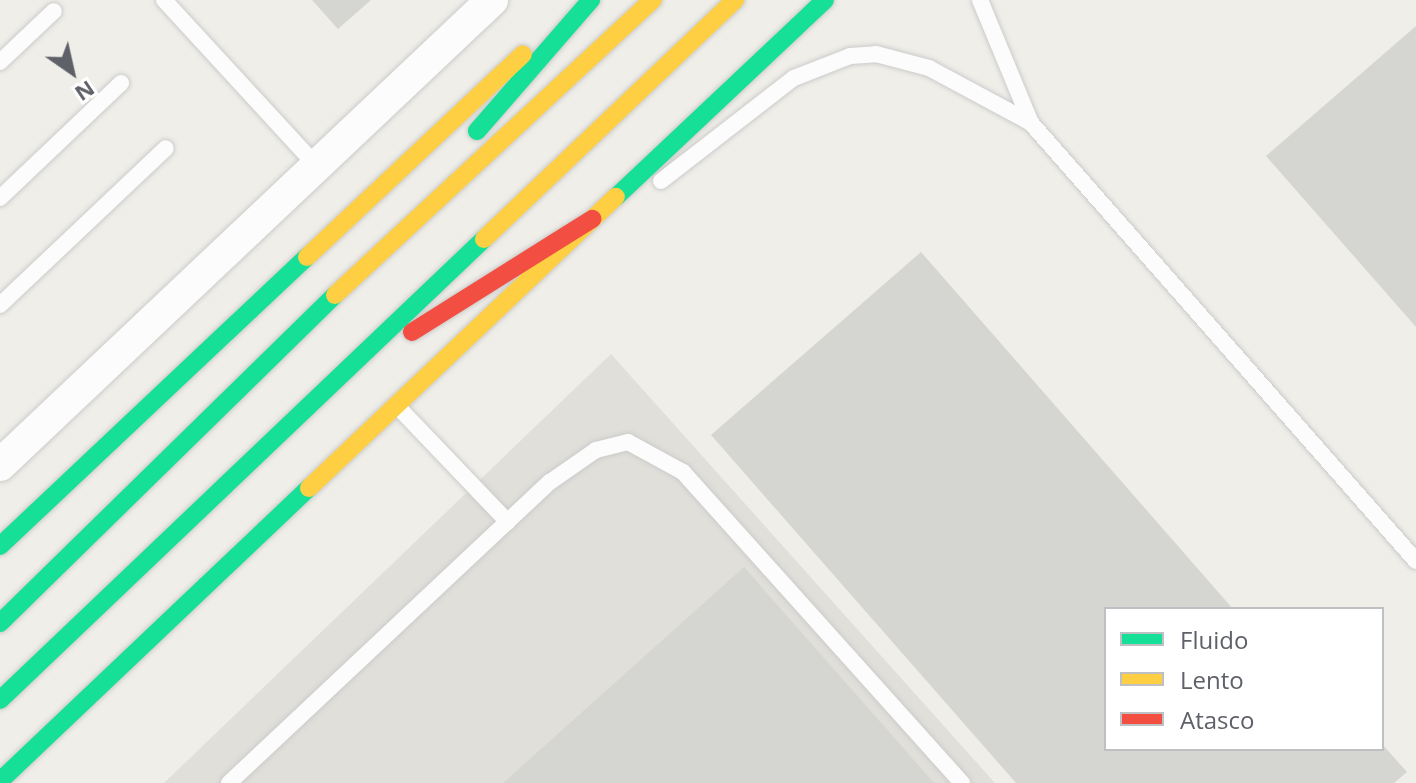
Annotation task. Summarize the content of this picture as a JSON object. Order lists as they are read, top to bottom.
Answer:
{
  "legend": ["Fluido", "Lento", "Atasco"],
  "north": "bottom right"
}
